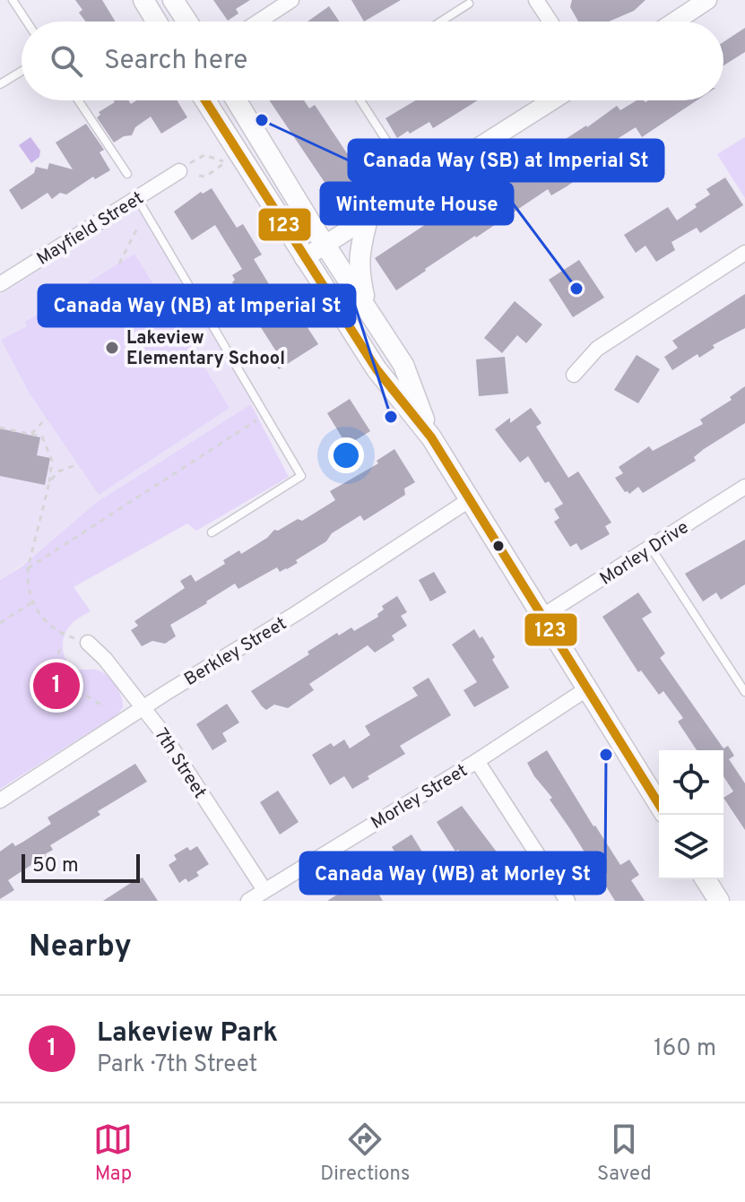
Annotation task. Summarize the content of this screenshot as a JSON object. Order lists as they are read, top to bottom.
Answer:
{
  "streets": {
    "street": [
      "Mayfield Street",
      "Morley Drive",
      "Berkley Street",
      "7th Street",
      "Morley Street"
    ]
  },
  "crossings": [
    ["Berkley Street", "7th Street"],
    ["7th Street", "Morley Street"]
  ],
  "places": [
    "Canada Way (SB) at Imperial St",
    "Wintemute House",
    "Lakeview Elementary School",
    "Canada Way (NB) at Imperial St",
    "Canada Way (WB) at Morley St"
  ],
  "lines": ["transit line 123"],
  "scale_bar": "50 m",
  "page": {
    "search": "Search here",
    "pins": "1",
    "scale": "50 m",
    "heading": "Nearby",
    "list": [
      {
        "mark": "1",
        "name": "Lakeview Park",
        "note": "Park · 7th Street",
        "value": "160 m"
      }
    ],
    "nav": ["Map", "Directions", "Saved"]
  }
}
